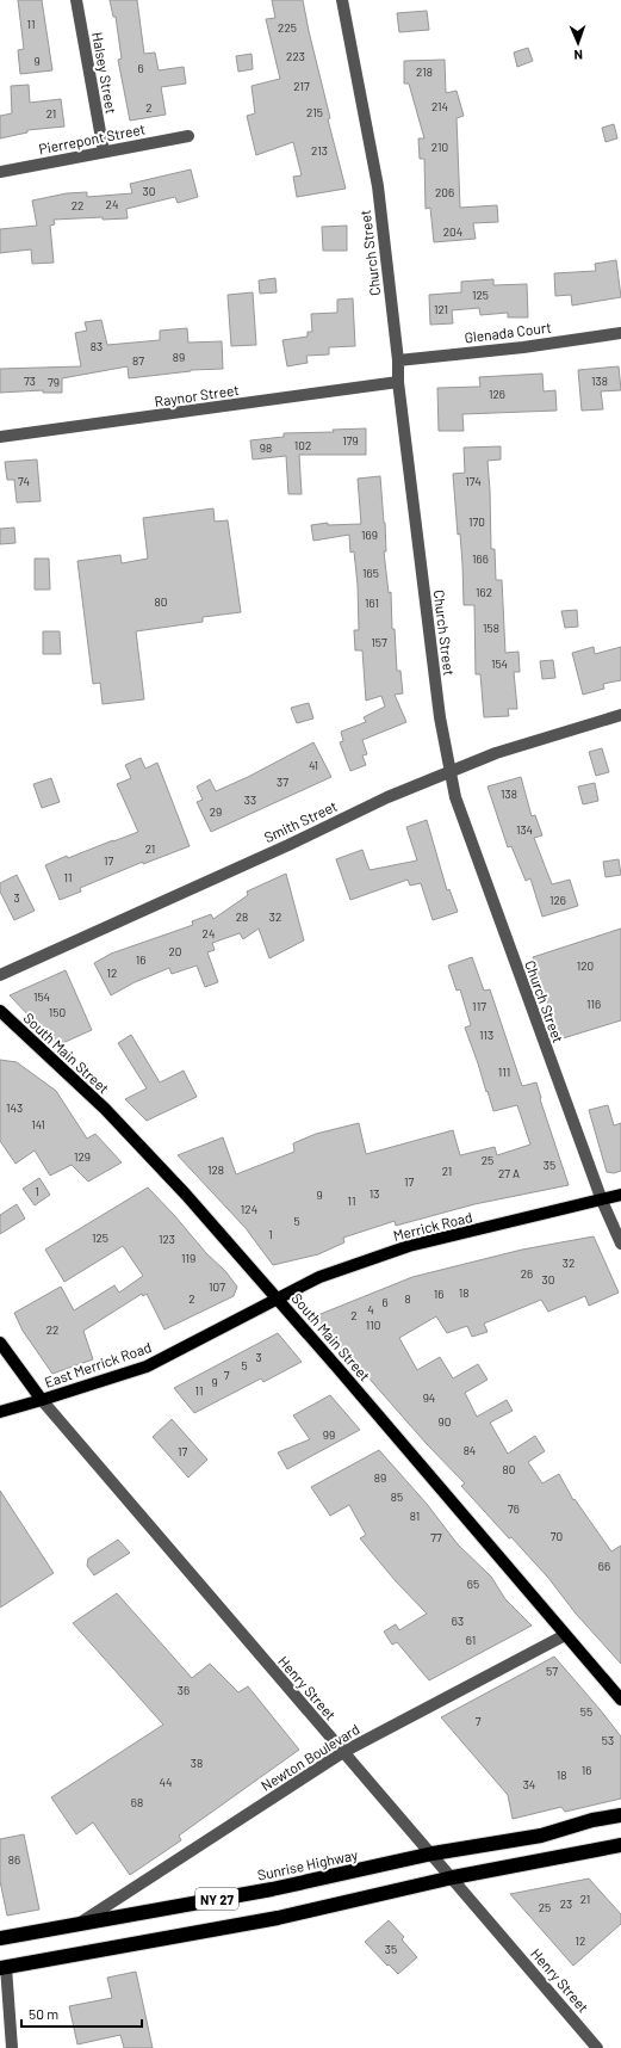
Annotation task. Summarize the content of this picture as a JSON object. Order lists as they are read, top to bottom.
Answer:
{
  "streets": {
    "highway": ["Sunrise Highway", "NY 27"],
    "main road": [
      "South Main Street",
      "Merrick Road",
      "East Merrick Road",
      "Henry Street"
    ],
    "street": [
      "Halsey Street",
      "Pierrepont Street",
      "Church Street",
      "Glenada Court",
      "Raynor Street",
      "Smith Street",
      "Newton Boulevard"
    ]
  },
  "crossings": [
    ["Halsey Street", "Pierrepont Street"],
    ["Church Street", "Glenada Court"],
    ["Church Street", "Raynor Street"],
    ["Church Street", "Smith Street"],
    ["Church Street", "Merrick Road"],
    ["South Main Street", "Merrick Road"],
    ["South Main Street", "East Merrick Road"],
    ["South Main Street", "Newton Boulevard"],
    ["Merrick Road", "East Merrick Road"],
    ["East Merrick Road", "Henry Street"],
    ["Henry Street", "Newton Boulevard"],
    ["Henry Street", "Sunrise Highway"],
    ["Henry Street", "NY 27"],
    ["Newton Boulevard", "Sunrise Highway"]
  ],
  "house_numbers": [
    "11",
    "225",
    "223",
    "9",
    "6",
    "218",
    "217",
    "214",
    "2",
    "215",
    "21",
    "210",
    "213",
    "30",
    "206",
    "24",
    "22",
    "204",
    "125",
    "121",
    "83",
    "89",
    "87",
    "73",
    "138",
    "79",
    "126",
    "179",
    "102",
    "98",
    "74",
    "174",
    "170",
    "169",
    "166",
    "165",
    "162",
    "80",
    "161",
    "158",
    "157",
    "154",
    "41",
    "37",
    "138",
    "33",
    "29",
    "134",
    "21",
    "17",
    "11",
    "3",
    "126",
    "28",
    "32",
    "24",
    "20",
    "16",
    "120",
    "12",
    "154",
    "116",
    "117",
    "150",
    "113",
    "111",
    "143",
    "141",
    "129",
    "25",
    "35",
    "128",
    "21",
    "27 A",
    "17",
    "1",
    "13",
    "9",
    "11",
    "124",
    "5",
    "1",
    "125",
    "123",
    "119",
    "32",
    "26",
    "30",
    "107",
    "18",
    "16",
    "2",
    "8",
    "6",
    "4",
    "2",
    "110",
    "22",
    "3",
    "5",
    "7",
    "9",
    "11",
    "94",
    "90",
    "99",
    "84",
    "17",
    "80",
    "89",
    "85",
    "76",
    "81",
    "70",
    "77",
    "66",
    "65",
    "63",
    "61",
    "57",
    "36",
    "55",
    "7",
    "53",
    "38",
    "16",
    "18",
    "44",
    "34",
    "68",
    "86",
    "21",
    "23",
    "25",
    "12",
    "35"
  ],
  "scale_bar": "50 m",
  "north": "bottom"
}
